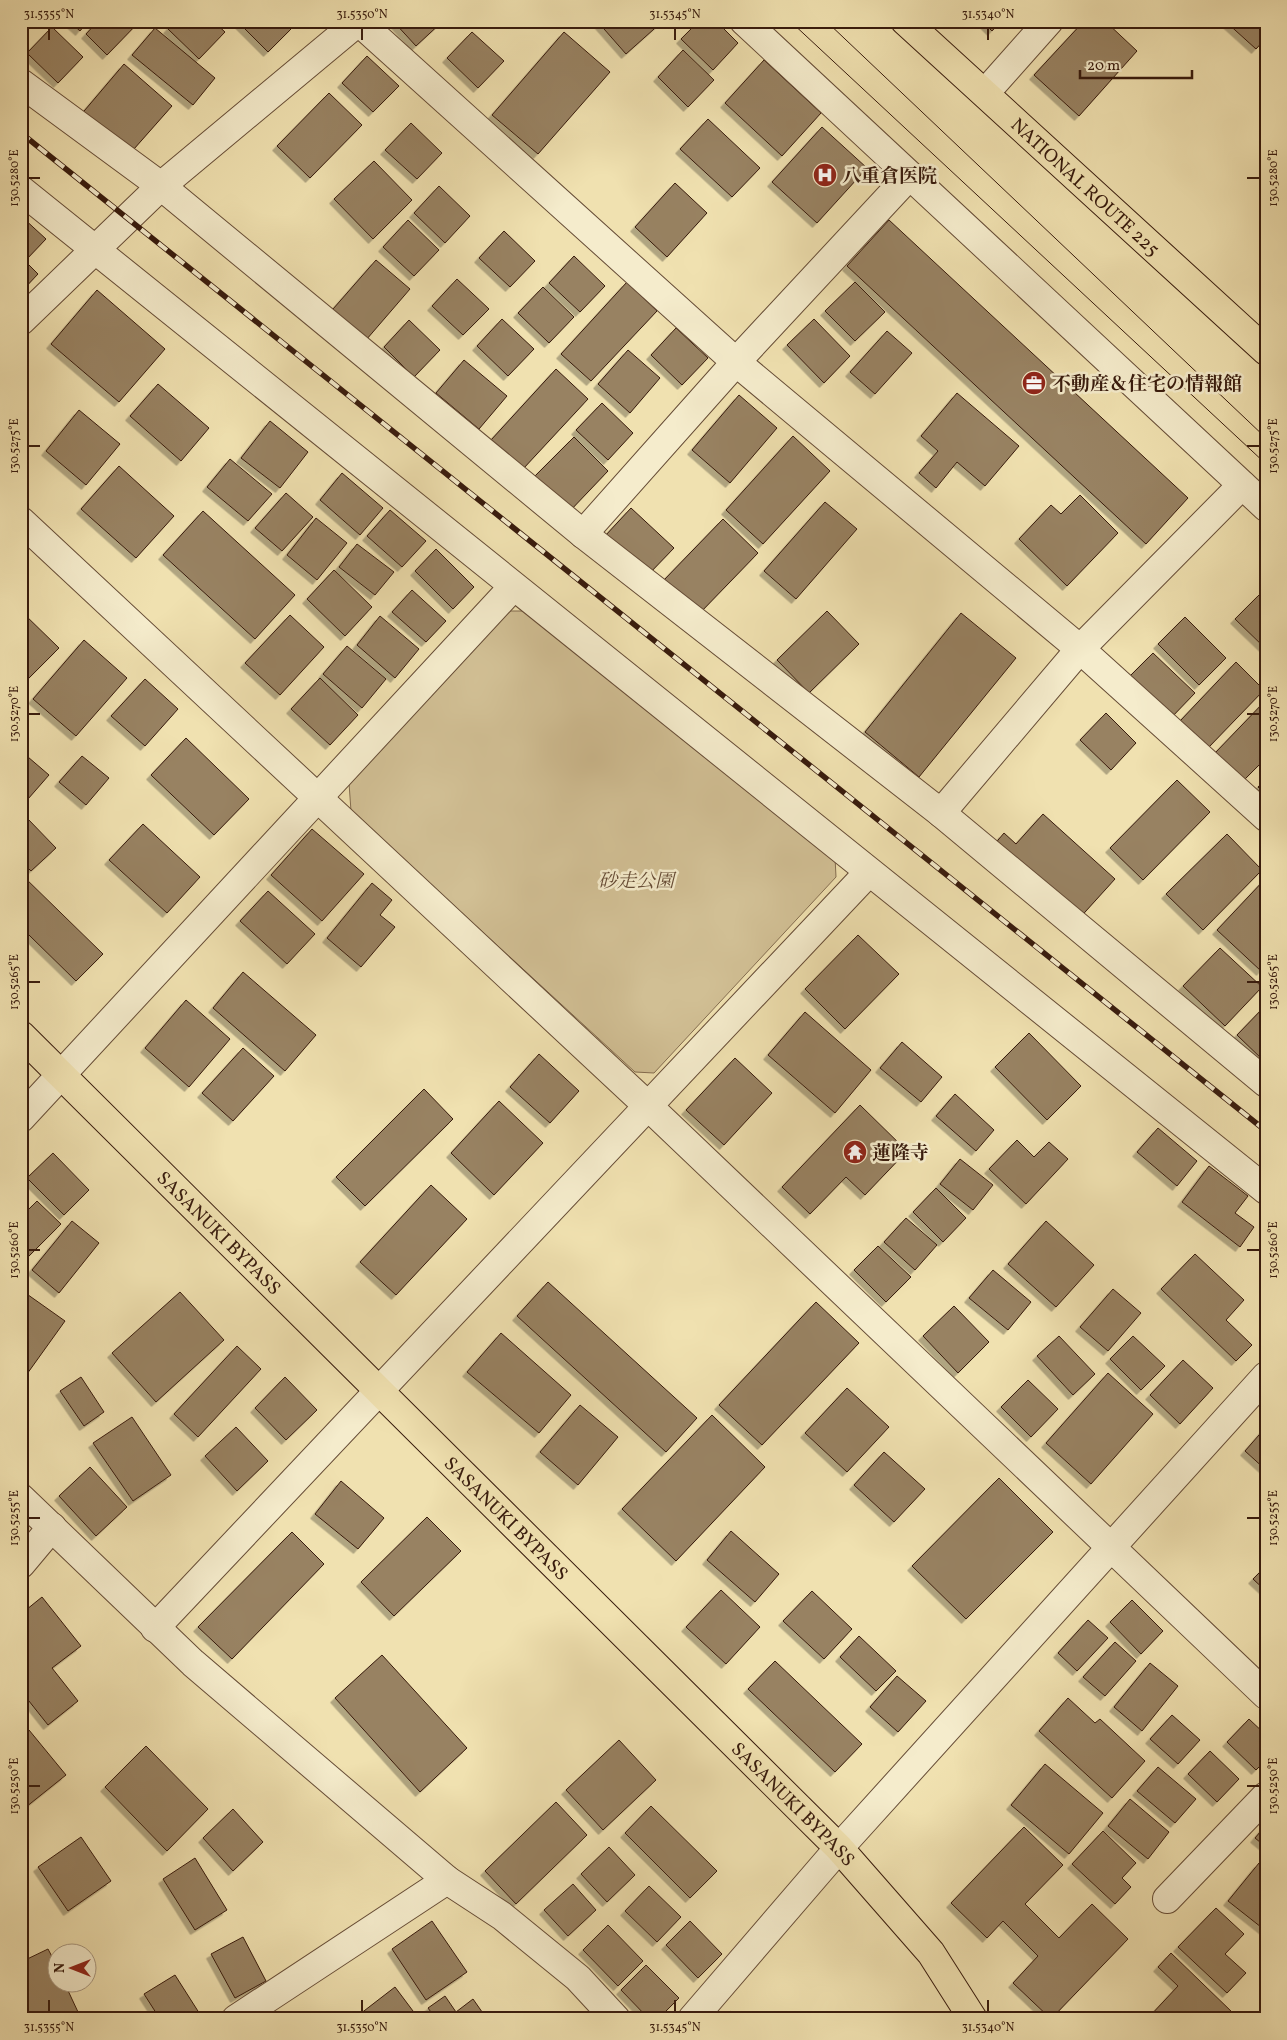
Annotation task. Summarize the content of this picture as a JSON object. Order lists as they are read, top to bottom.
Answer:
{
  "streets": {
    "main road": ["NATIONAL ROUTE 225", "SASANUKI BYPASS"]
  },
  "parks": ["砂走公園"],
  "places": {
    "hospital": ["八重倉医院"],
    "office": ["不動産＆住宅の情報館"],
    "temple": ["蓮隆寺"]
  },
  "scale_bar": "20 m",
  "north": "left",
  "coordinates": [
    "31.5355°N",
    "31.5350°N",
    "31.5345°N",
    "31.5340°N",
    "130.5280°E",
    "130.5275°E",
    "130.5270°E",
    "130.5265°E",
    "130.5260°E",
    "130.5255°E",
    "130.5250°E"
  ]
}
